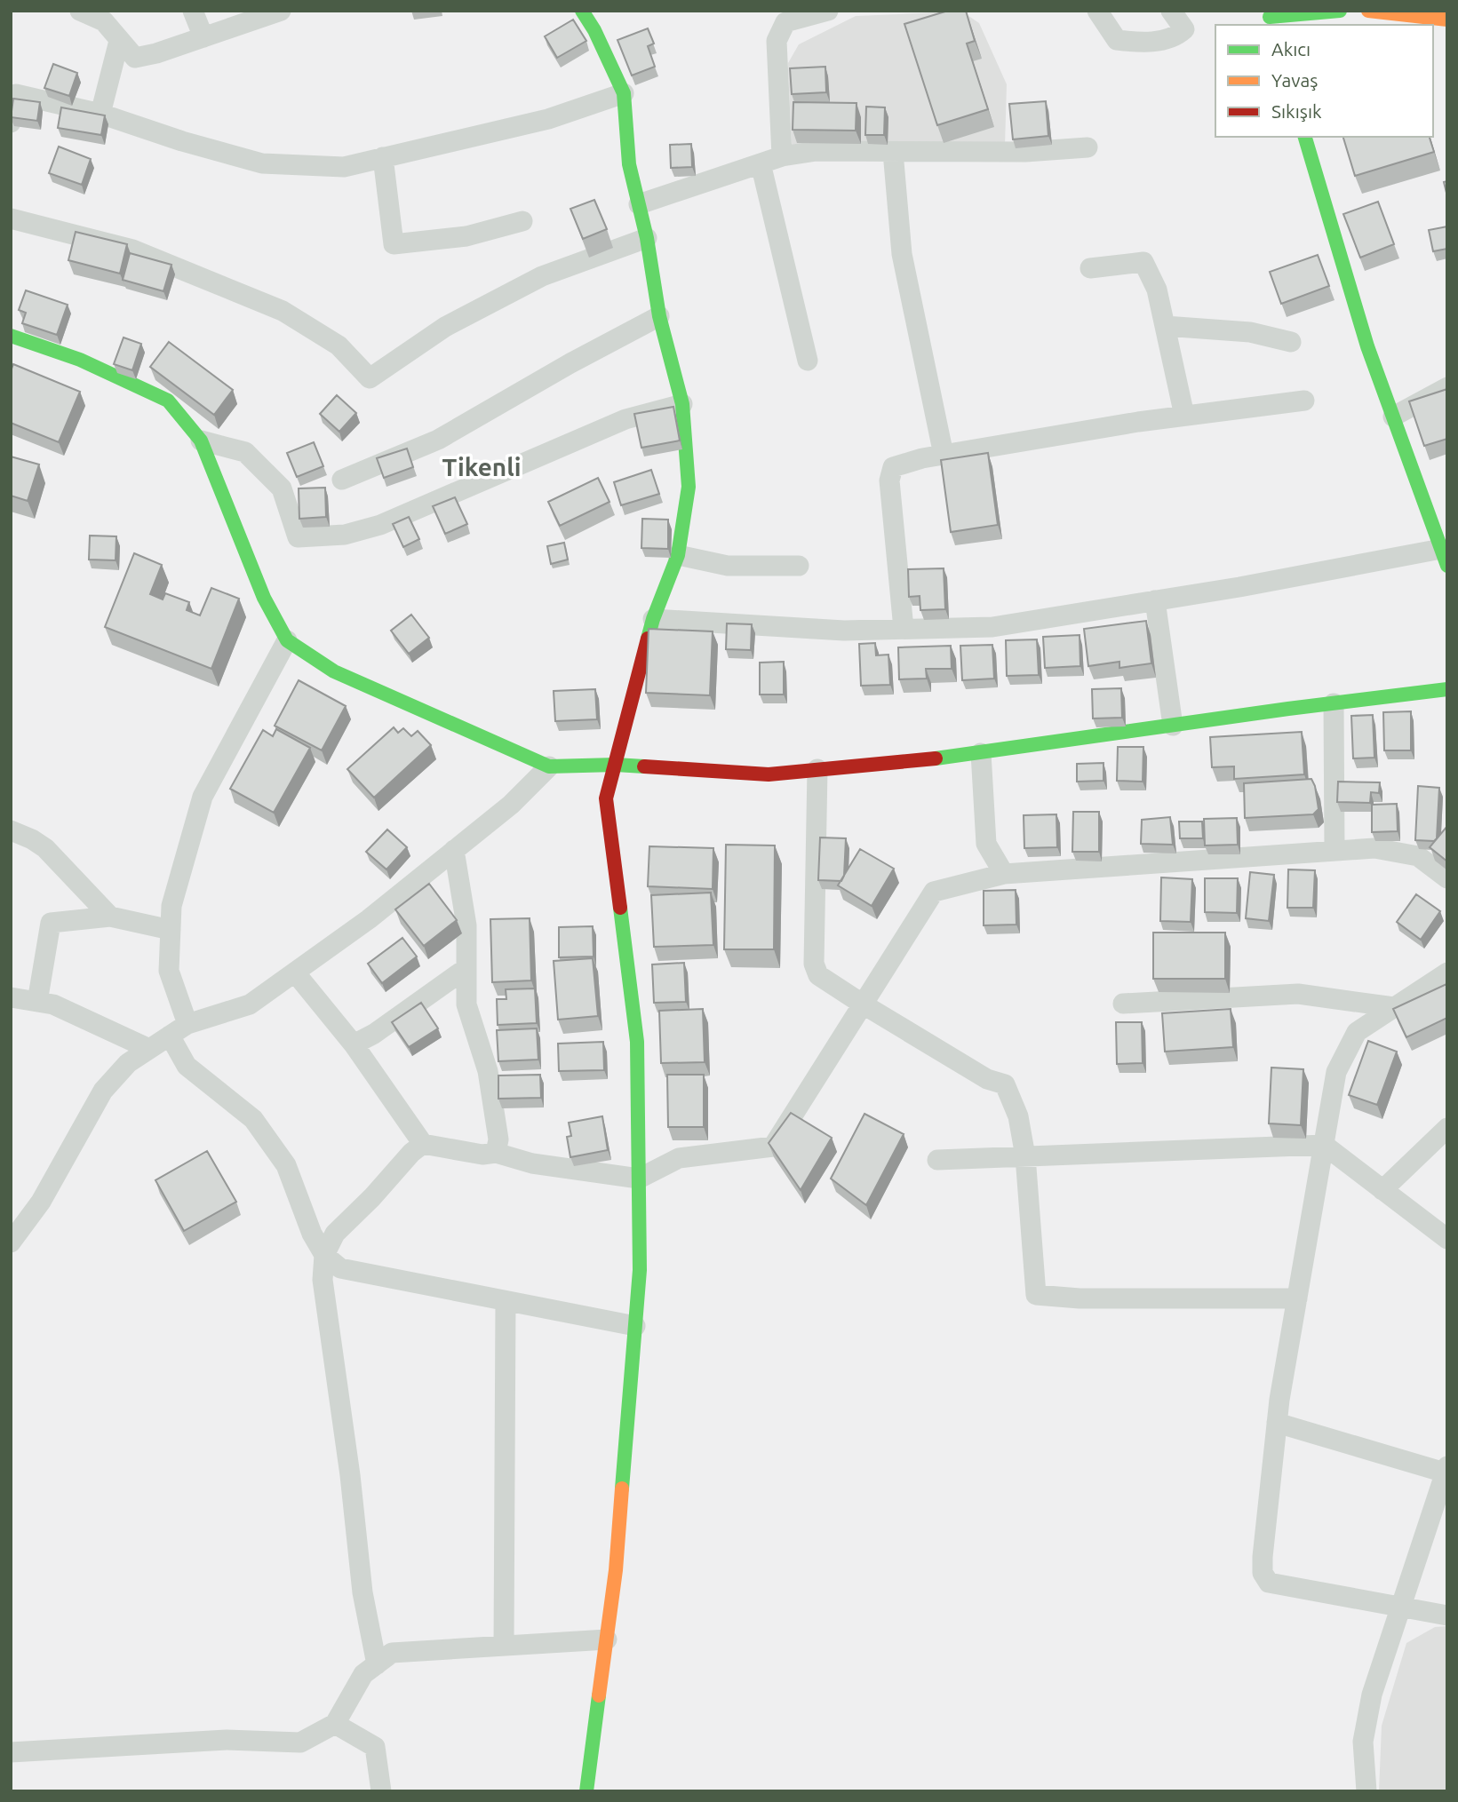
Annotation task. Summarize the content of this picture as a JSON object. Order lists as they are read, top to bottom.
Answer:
{
  "districts": ["Tikenli"],
  "legend": ["Akıcı", "Yavaş", "Sıkışık"]
}
